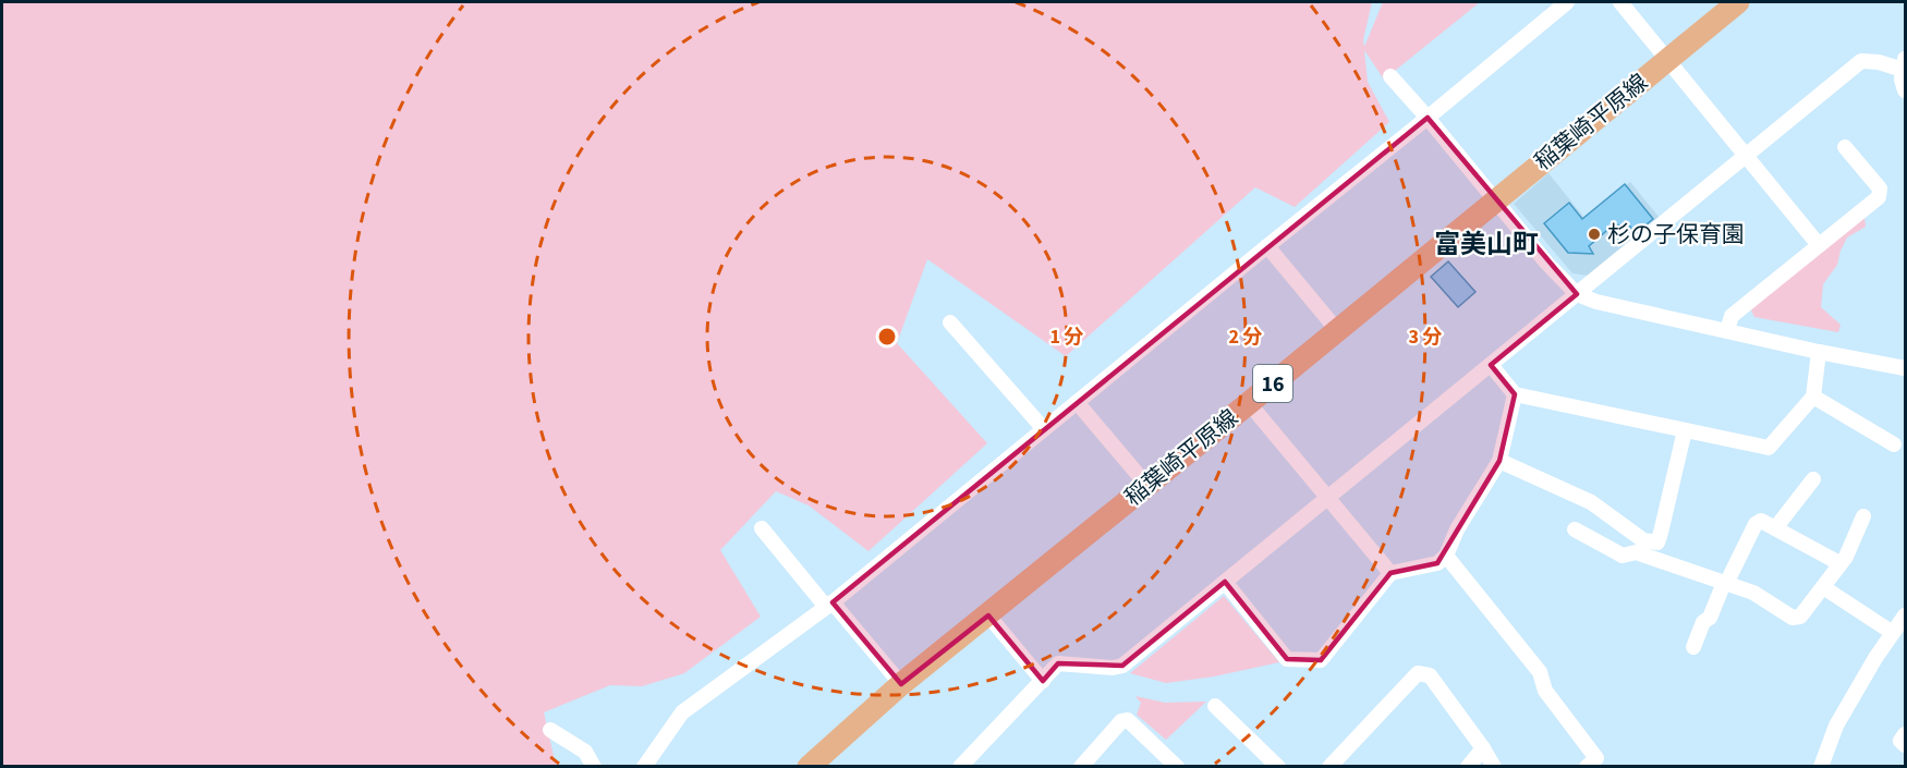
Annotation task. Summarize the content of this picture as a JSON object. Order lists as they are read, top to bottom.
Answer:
{
  "streets": {
    "main road": ["稲葉崎平原線", "16"]
  },
  "districts": ["富美山町"],
  "places": ["杉の子保育園"],
  "rings": ["1 分", "2 分", "3 分"]
}
